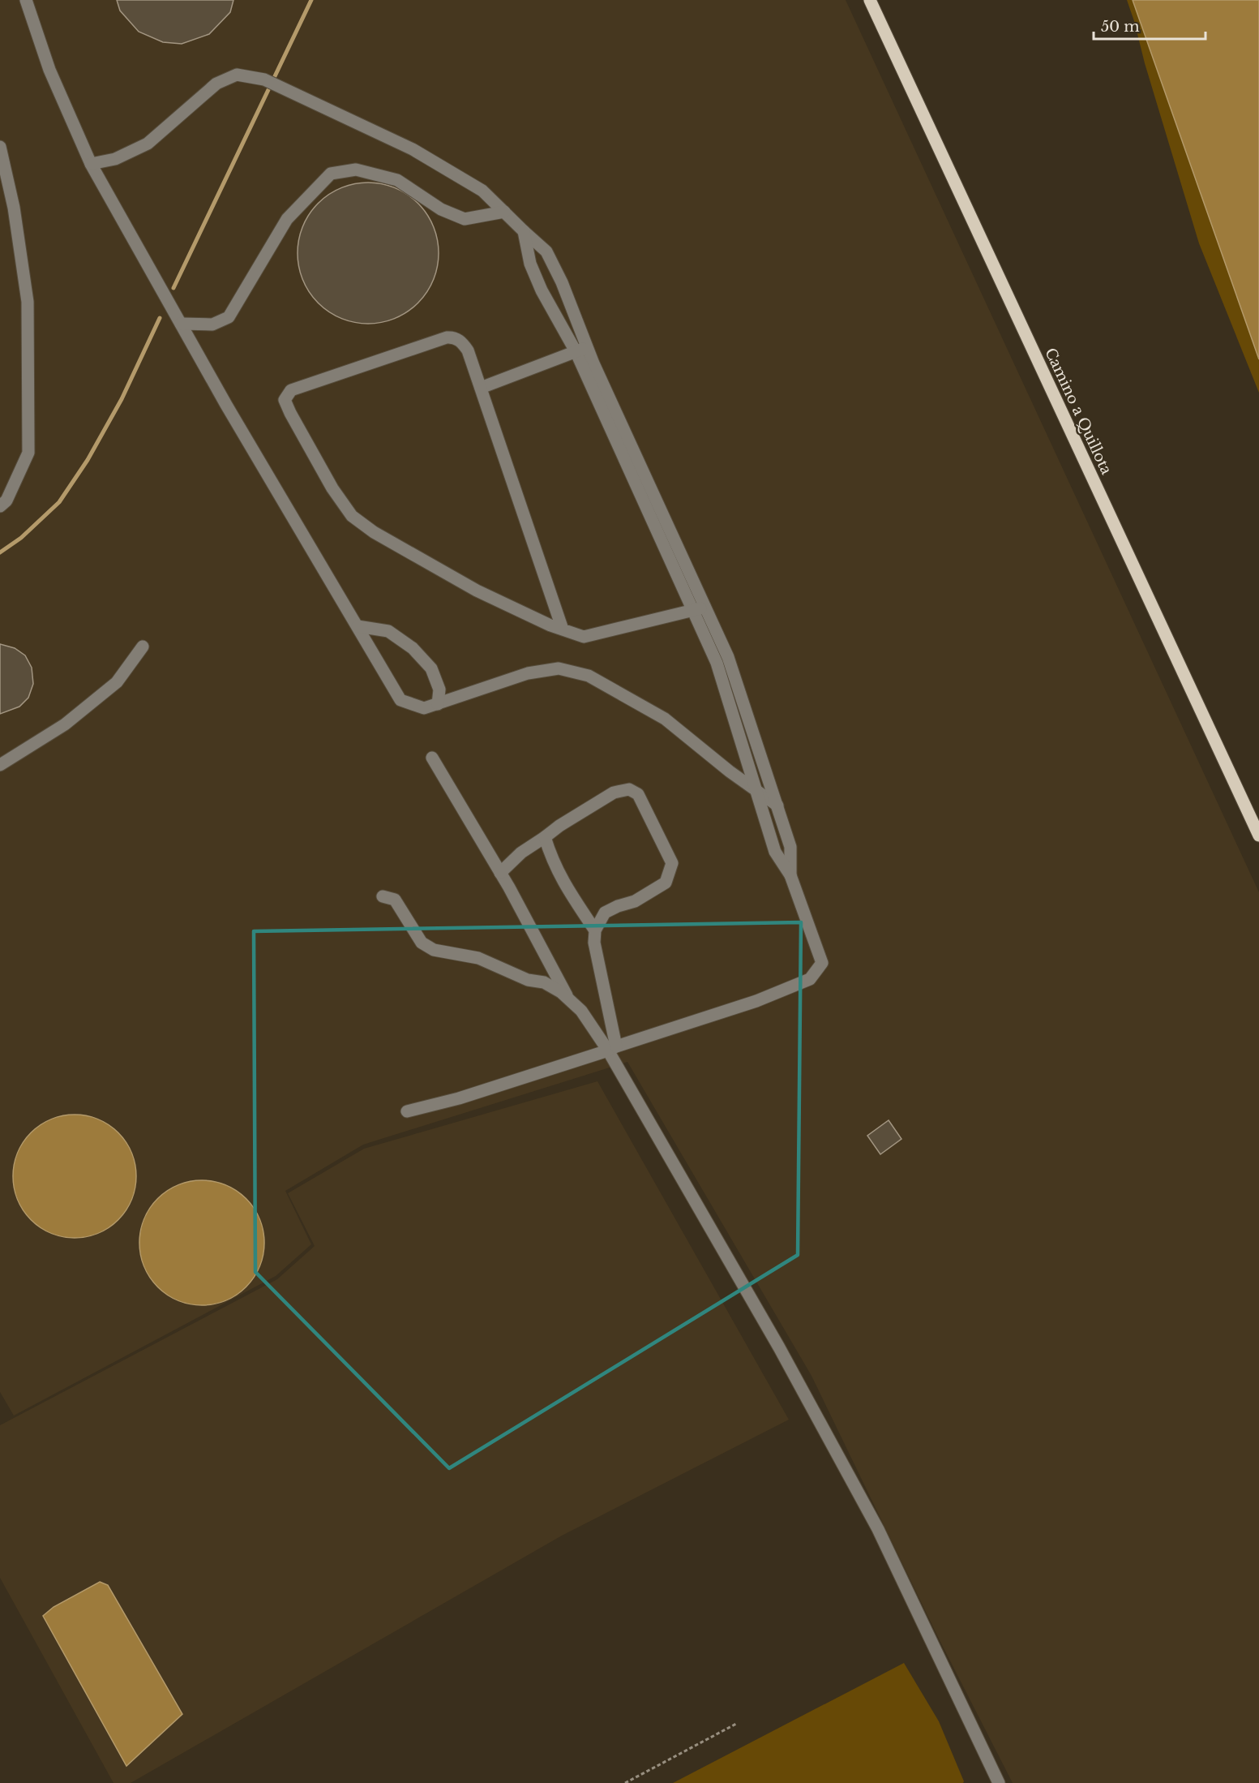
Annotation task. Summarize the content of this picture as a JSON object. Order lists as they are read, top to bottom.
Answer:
{
  "streets": {
    "main road": ["Camino a Quillota"]
  },
  "scale_bar": "50 m"
}
